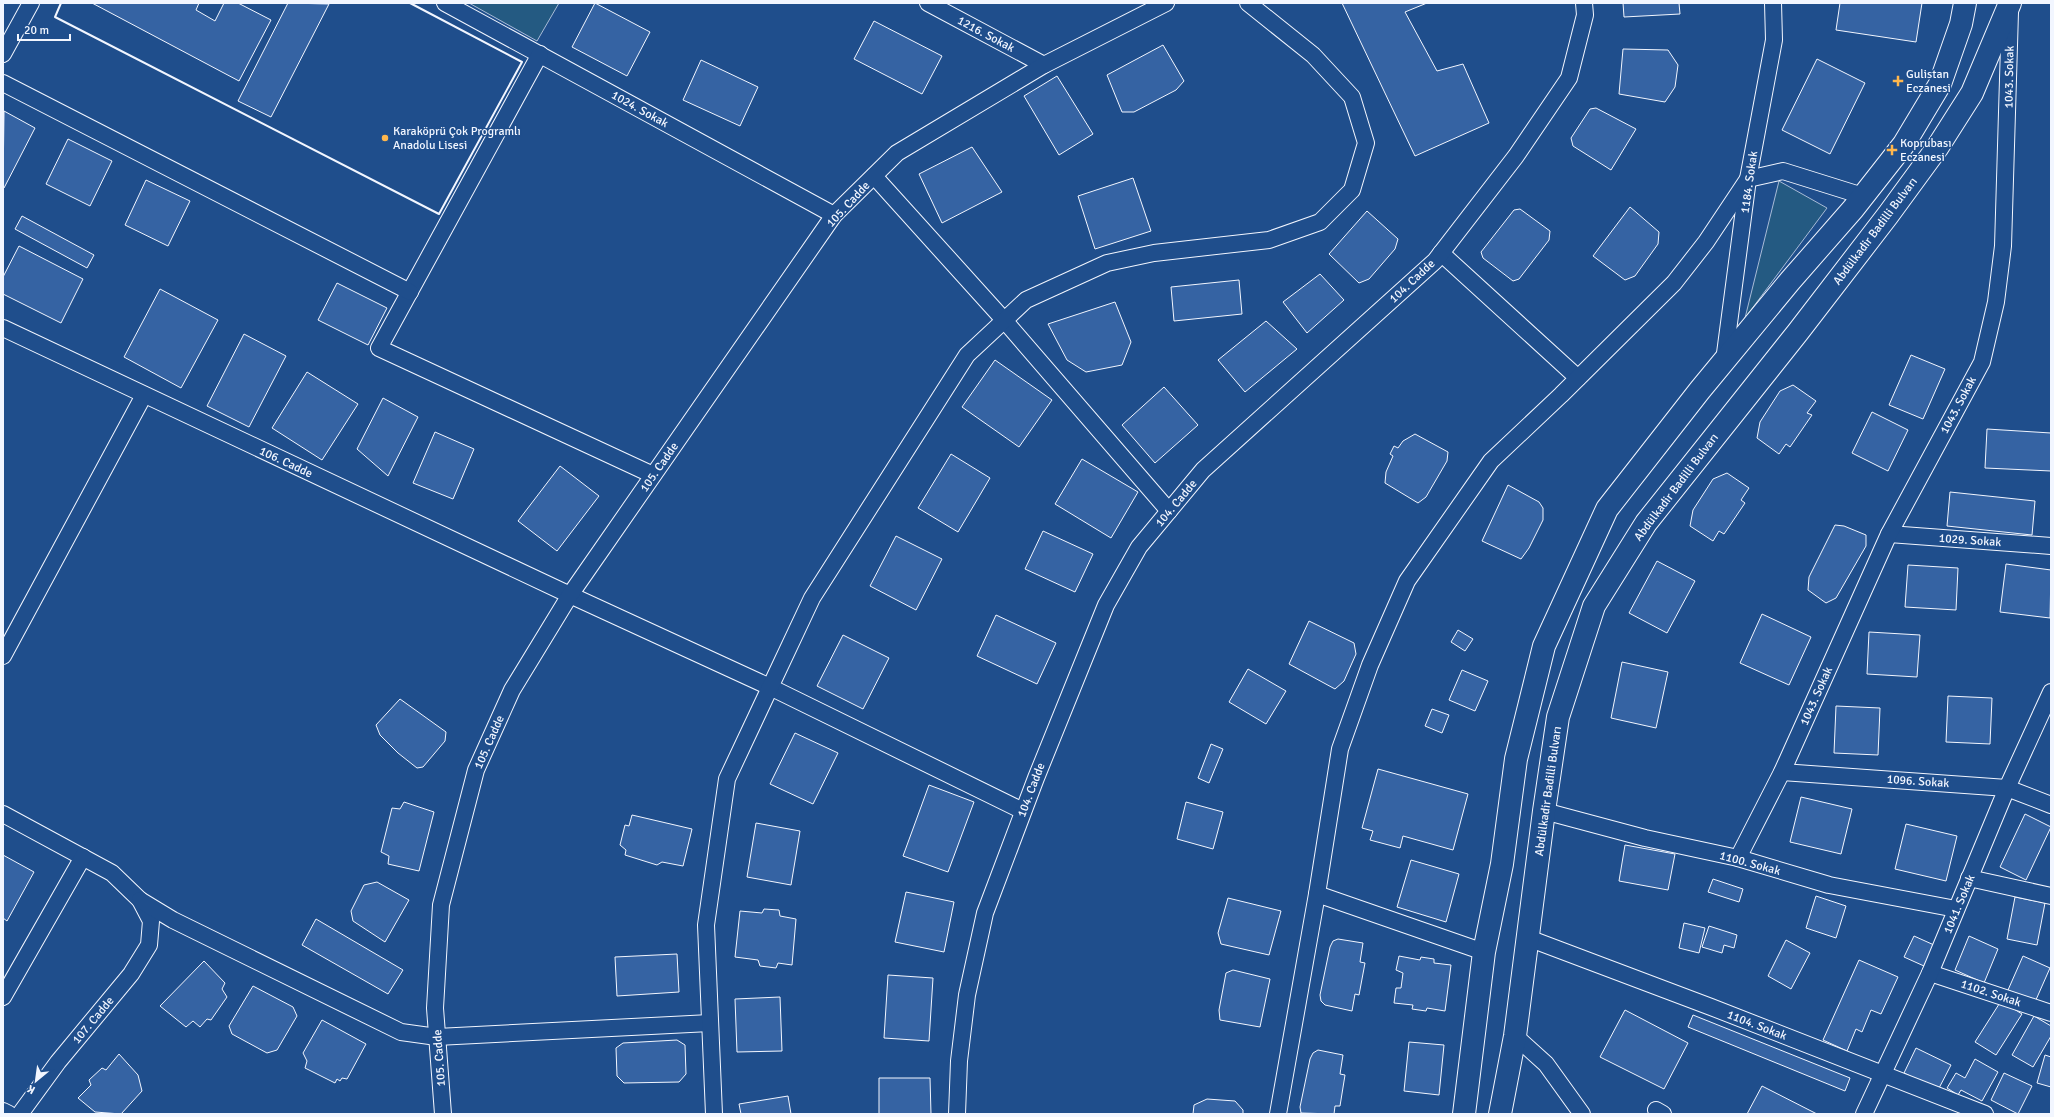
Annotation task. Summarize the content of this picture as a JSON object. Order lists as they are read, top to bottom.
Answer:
{
  "streets": {
    "main road": ["Abdülkadir Badilli Bulvarı"],
    "street": [
      "1216. Sokak",
      "1043. Sokak",
      "1024. Sokak",
      "1184. Sokak",
      "105. Cadde",
      "104. Cadde",
      "106. Cadde",
      "1029. Sokak",
      "1096. Sokak",
      "1100. Sokak",
      "1041. Sokak",
      "1102. Sokak",
      "107. Cadde",
      "1104. Sokak"
    ]
  },
  "crossings": [
    ["1216. Sokak", "105. Cadde"],
    ["1043. Sokak", "Abdülkadir Badilli Bulvarı"],
    ["1043. Sokak", "1029. Sokak"],
    ["1043. Sokak", "1096. Sokak"],
    ["1043. Sokak", "1100. Sokak"],
    ["1024. Sokak", "105. Cadde"],
    ["105. Cadde", "106. Cadde"],
    ["Abdülkadir Badilli Bulvarı", "1100. Sokak"],
    ["Abdülkadir Badilli Bulvarı", "1104. Sokak"],
    ["104. Cadde", "106. Cadde"],
    ["1096. Sokak", "1041. Sokak"],
    ["1100. Sokak", "1041. Sokak"],
    ["1041. Sokak", "1102. Sokak"],
    ["1041. Sokak", "1104. Sokak"]
  ],
  "places": {
    "health": ["Gulistan Eczanesi", "Koprubası Eczanesi"],
    "other": ["Karaköprü Çok Programlı Anadolu Lisesi"]
  },
  "scale_bar": "20 m",
  "north": "bottom left"
}
